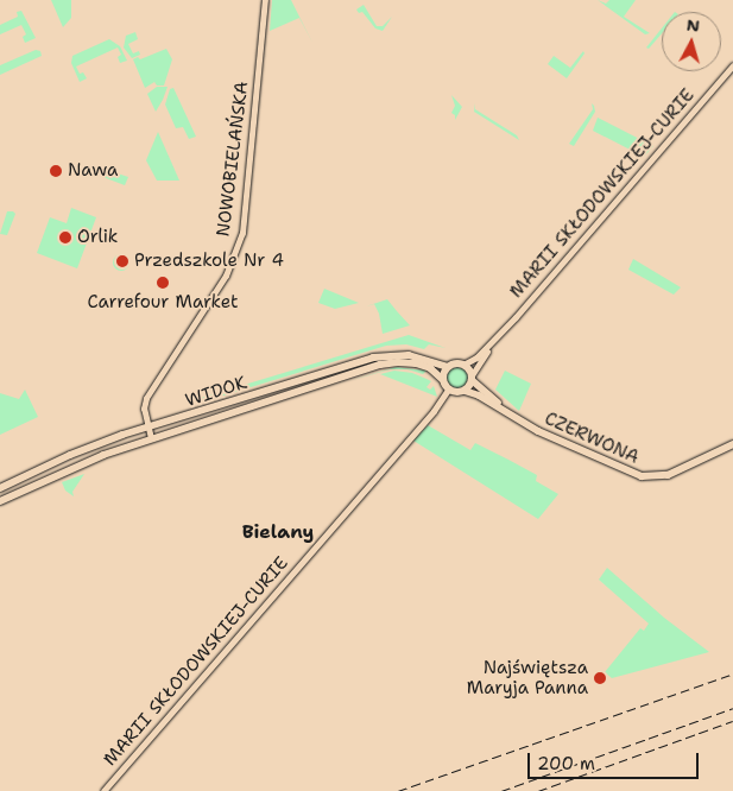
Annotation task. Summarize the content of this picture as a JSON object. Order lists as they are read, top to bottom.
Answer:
{
  "streets": {
    "main road": ["WIDOK", "CZERWONA"],
    "street": ["NOWOBIELAŃSKA", "MARII SKŁODOWSKIEJ-CURIE"]
  },
  "crossings": [
    ["NOWOBIELAŃSKA", "WIDOK"],
    ["MARII SKŁODOWSKIEJ-CURIE", "WIDOK"],
    ["MARII SKŁODOWSKIEJ-CURIE", "CZERWONA"],
    ["WIDOK", "CZERWONA"]
  ],
  "districts": ["Bielany"],
  "places": [
    "Nawa",
    "Orlik",
    "Przedszkole Nr 4",
    "Carrefour Market",
    "Najświętsza Maryja Panna"
  ],
  "scale_bar": "200 m",
  "north": "top"
}
